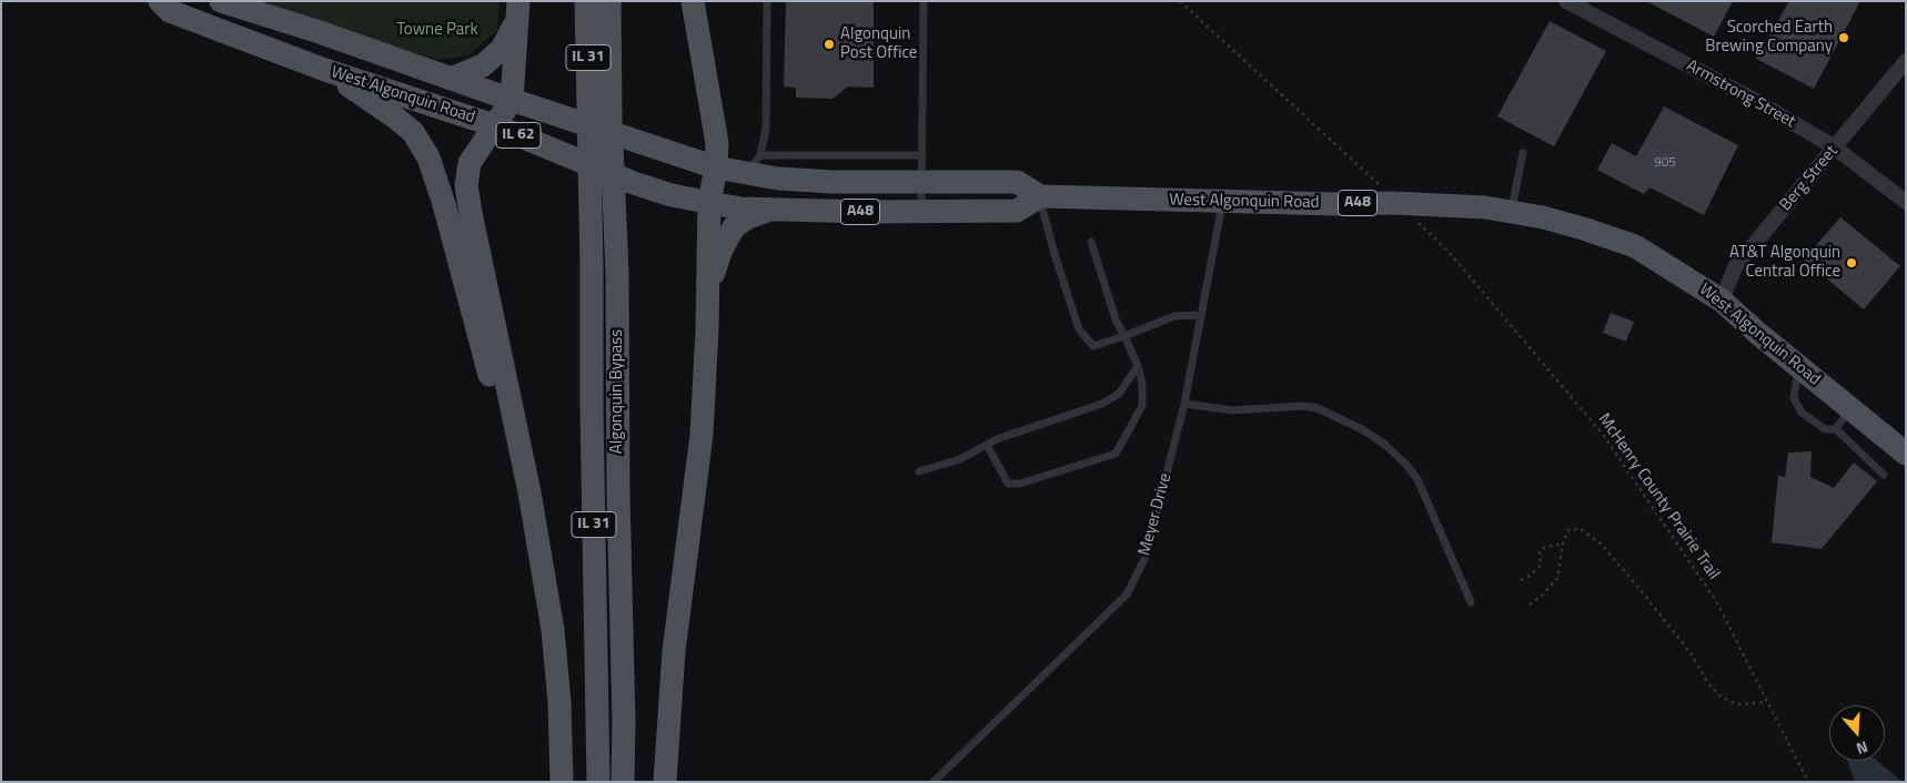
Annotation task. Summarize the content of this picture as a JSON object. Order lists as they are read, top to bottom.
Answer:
{
  "streets": {
    "main road": [
      "IL 31",
      "West Algonquin Road",
      "IL 62",
      "A48",
      "Algonquin Bypass"
    ],
    "street": ["Armstrong Street", "Berg Street"],
    "lane": ["Meyer Drive"],
    "path": ["McHenry County Prairie Trail"]
  },
  "crossings": [
    ["Armstrong Street", "Berg Street"],
    ["West Algonquin Road", "Berg Street"],
    ["West Algonquin Road", "Meyer Drive"]
  ],
  "parks": ["Towne Park"],
  "places": ["Scorched Earth Brewing Company", "Algonquin Post Office", "AT&T Algonquin Central Office"],
  "house_numbers": ["905"],
  "north": "bottom"
}
